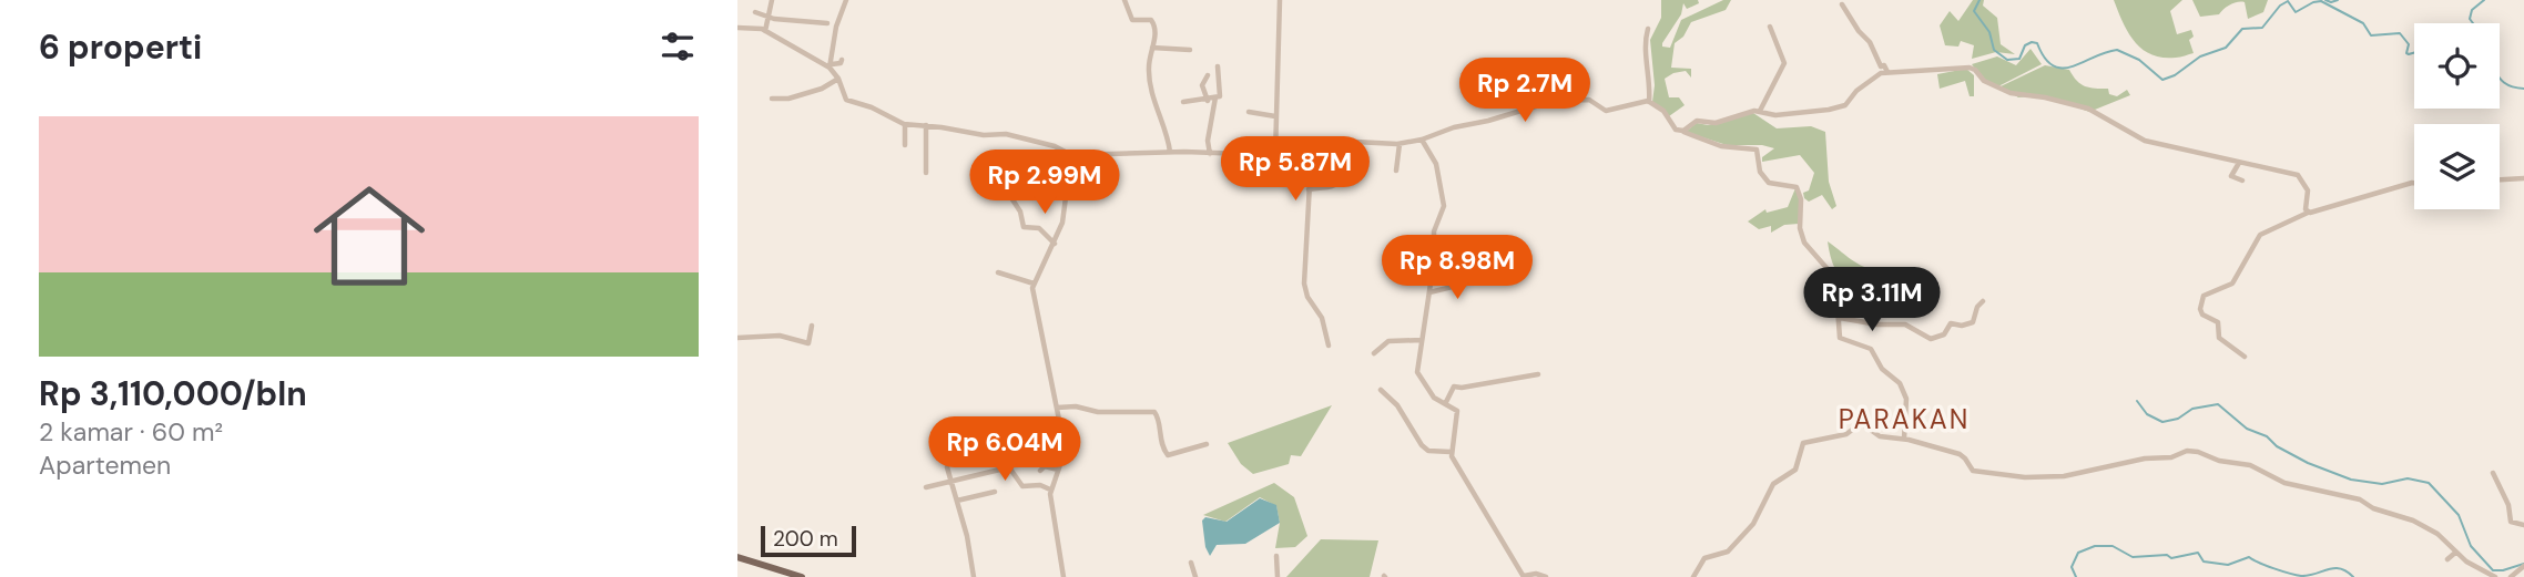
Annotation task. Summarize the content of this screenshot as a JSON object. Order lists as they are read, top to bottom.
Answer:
{
  "districts": ["PARAKAN"],
  "scale_bar": "200 m",
  "page": {
    "heading": "6 properti",
    "price": [
      "Rp 2.7M",
      "Rp 5.87M",
      "Rp 2.99M",
      "Rp 8.98M",
      "Rp 3.11M",
      "Rp 6.04M"
    ],
    "list": [
      {
        "name": "Rp 3,110,000/bln",
        "note": "2 kamar · 60 m² · Apartemen"
      }
    ],
    "scale": "200 m"
  }
}
